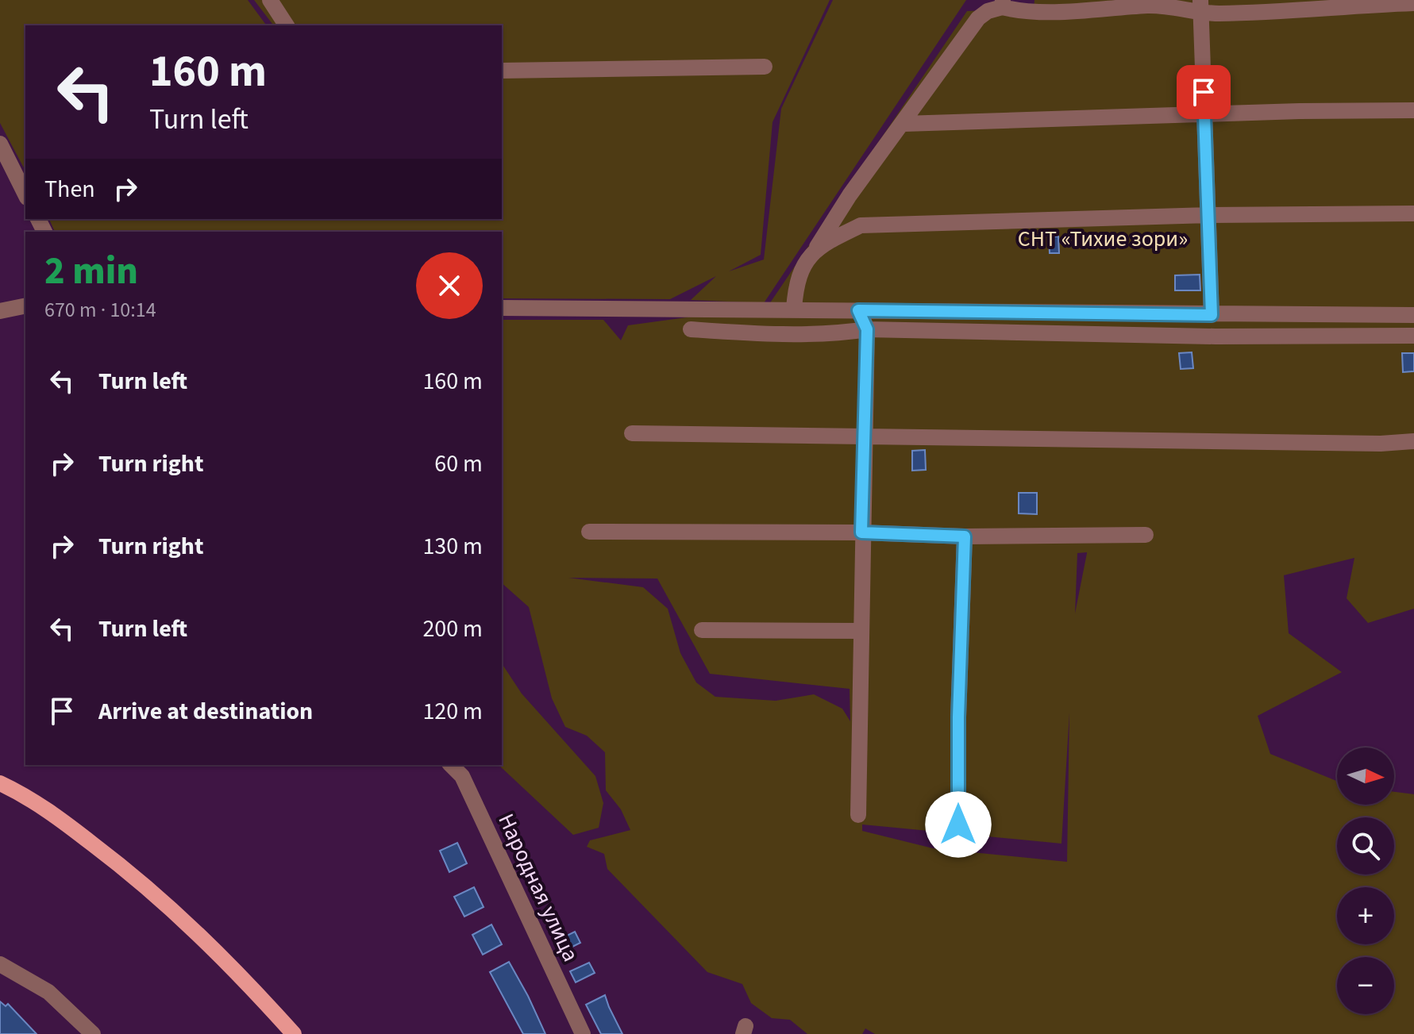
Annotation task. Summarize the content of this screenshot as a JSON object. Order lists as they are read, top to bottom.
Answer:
{
  "streets": {
    "street": ["Народная улица"]
  },
  "parks": ["СНТ «Тихие зори»"],
  "north": "right",
  "page": {
    "turn": ["160 m", "Turn left"],
    "then": "Then",
    "heading": ["2 min", "670 m · 10:14"],
    "list": [
      {
        "name": "Turn left",
        "value": "160 m"
      },
      {
        "name": "Turn right",
        "value": "60 m"
      },
      {
        "name": "Turn right",
        "value": "130 m"
      },
      {
        "name": "Turn left",
        "value": "200 m"
      },
      {
        "name": "Arrive at destination",
        "value": "120 m"
      }
    ],
    "map_buttons": ["+", "−"]
  }
}
